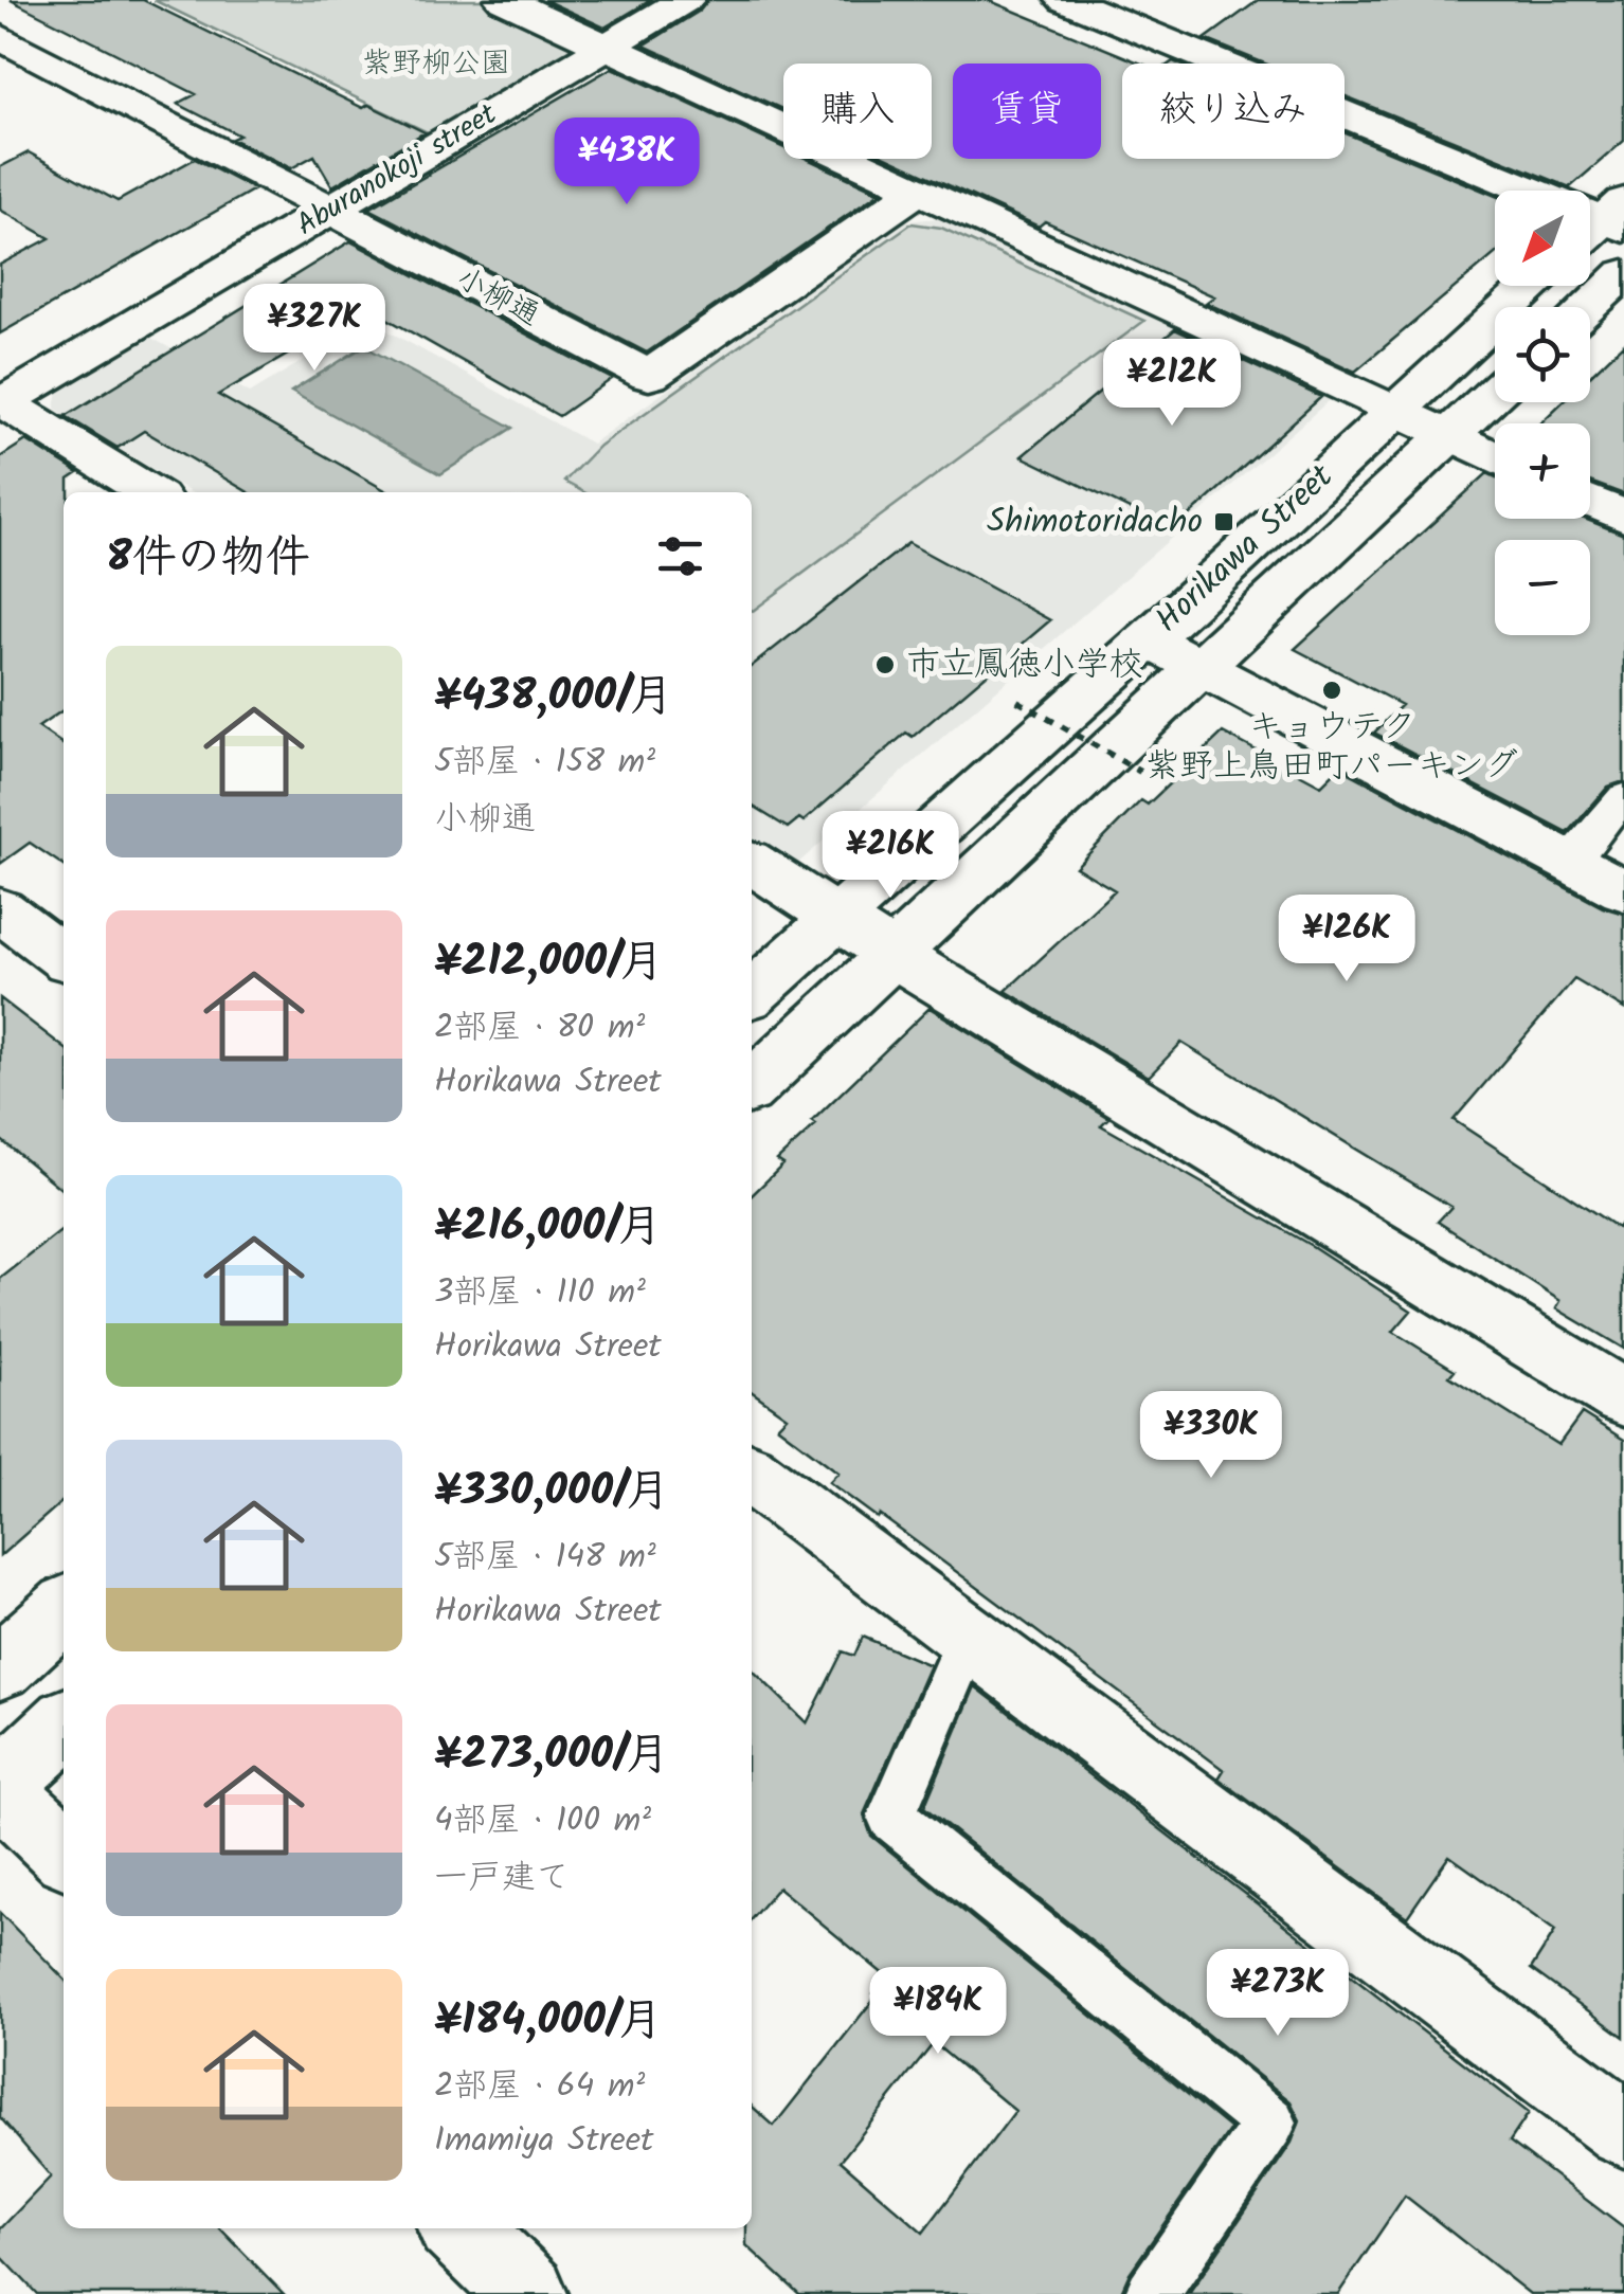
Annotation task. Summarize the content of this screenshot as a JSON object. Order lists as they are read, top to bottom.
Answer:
{
  "streets": {
    "street": ["Aburanokoji street", "小柳通", "Horikawa Street"]
  },
  "crossings": [
    ["Aburanokoji street", "小柳通"]
  ],
  "parks": ["紫野柳公園"],
  "places": {
    "transit": ["Shimotoridacho"],
    "other": ["市立鳳徳小学校", "キョウテク 紫野上鳥田町パーキング"]
  },
  "north": "bottom left",
  "page": {
    "chip": ["購入", "賃貸", "絞り込み"],
    "price": [
      "¥438K",
      "¥327K",
      "¥212K",
      "¥216K",
      "¥126K",
      "¥330K",
      "¥273K",
      "¥184K"
    ],
    "map_buttons": ["+", "−"],
    "heading": "8件の物件",
    "list": [
      {
        "name": "¥438,000/月",
        "note": "5部屋 · 158 m² · 小柳通"
      },
      {
        "name": "¥212,000/月",
        "note": "2部屋 · 80 m² · Horikawa Street"
      },
      {
        "name": "¥216,000/月",
        "note": "3部屋 · 110 m² · Horikawa Street"
      },
      {
        "name": "¥330,000/月",
        "note": "5部屋 · 148 m² · Horikawa Street"
      },
      {
        "name": "¥273,000/月",
        "note": "4部屋 · 100 m² · 一戸建て"
      },
      {
        "name": "¥184,000/月",
        "note": "2部屋 · 64 m² · Imamiya Street"
      }
    ]
  }
}
